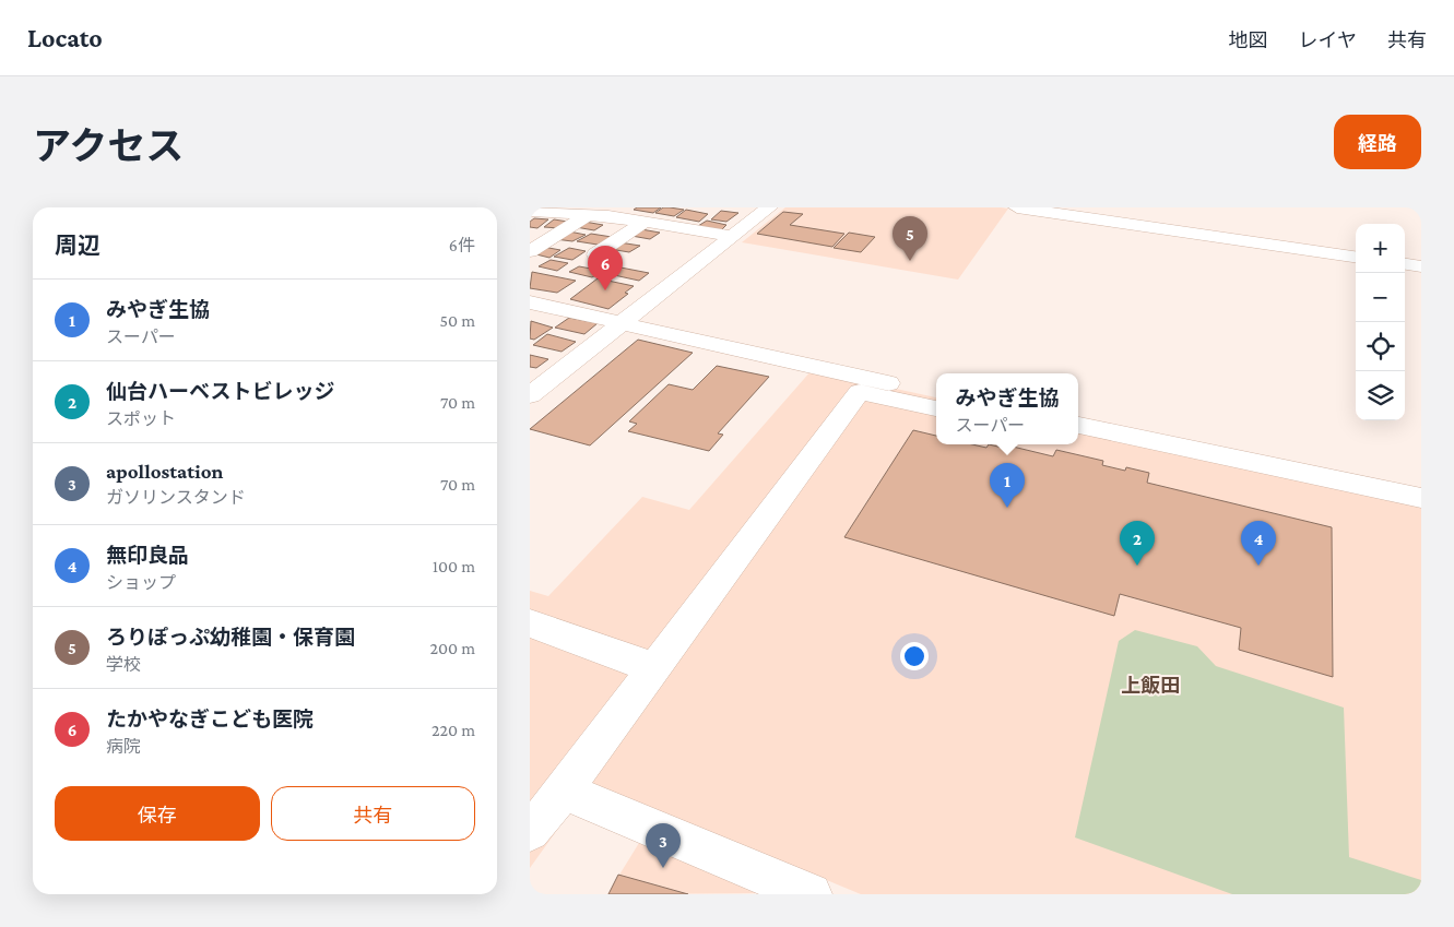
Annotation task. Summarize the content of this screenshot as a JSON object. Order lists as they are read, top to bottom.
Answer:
{
  "districts": ["上飯田"],
  "page": {
    "header": "Locato",
    "nav": ["地図", "レイヤ", "共有"],
    "title": "アクセス",
    "buttons": [
      "経路",
      ["保存", "共有"]
    ],
    "heading": ["周辺", "6件"],
    "pins": [
      "5",
      "6",
      "1",
      "2",
      "4",
      "3"
    ],
    "map_buttons": ["+", "−"],
    "list": [
      {
        "mark": "1",
        "name": "みやぎ生協",
        "note": "スーパー",
        "value": "50 m"
      },
      {
        "mark": "2",
        "name": "仙台ハーベストビレッジ",
        "note": "スポット",
        "value": "70 m"
      },
      {
        "mark": "3",
        "name": "apollostation",
        "note": "ガソリンスタンド",
        "value": "70 m"
      },
      {
        "mark": "4",
        "name": "無印良品",
        "note": "ショップ",
        "value": "100 m"
      },
      {
        "mark": "5",
        "name": "ろりぽっぷ幼稚園・保育園",
        "note": "学校",
        "value": "200 m"
      },
      {
        "mark": "6",
        "name": "たかやなぎこども医院",
        "note": "病院",
        "value": "220 m"
      }
    ],
    "popup": ["みやぎ生協", "スーパー"]
  }
}
